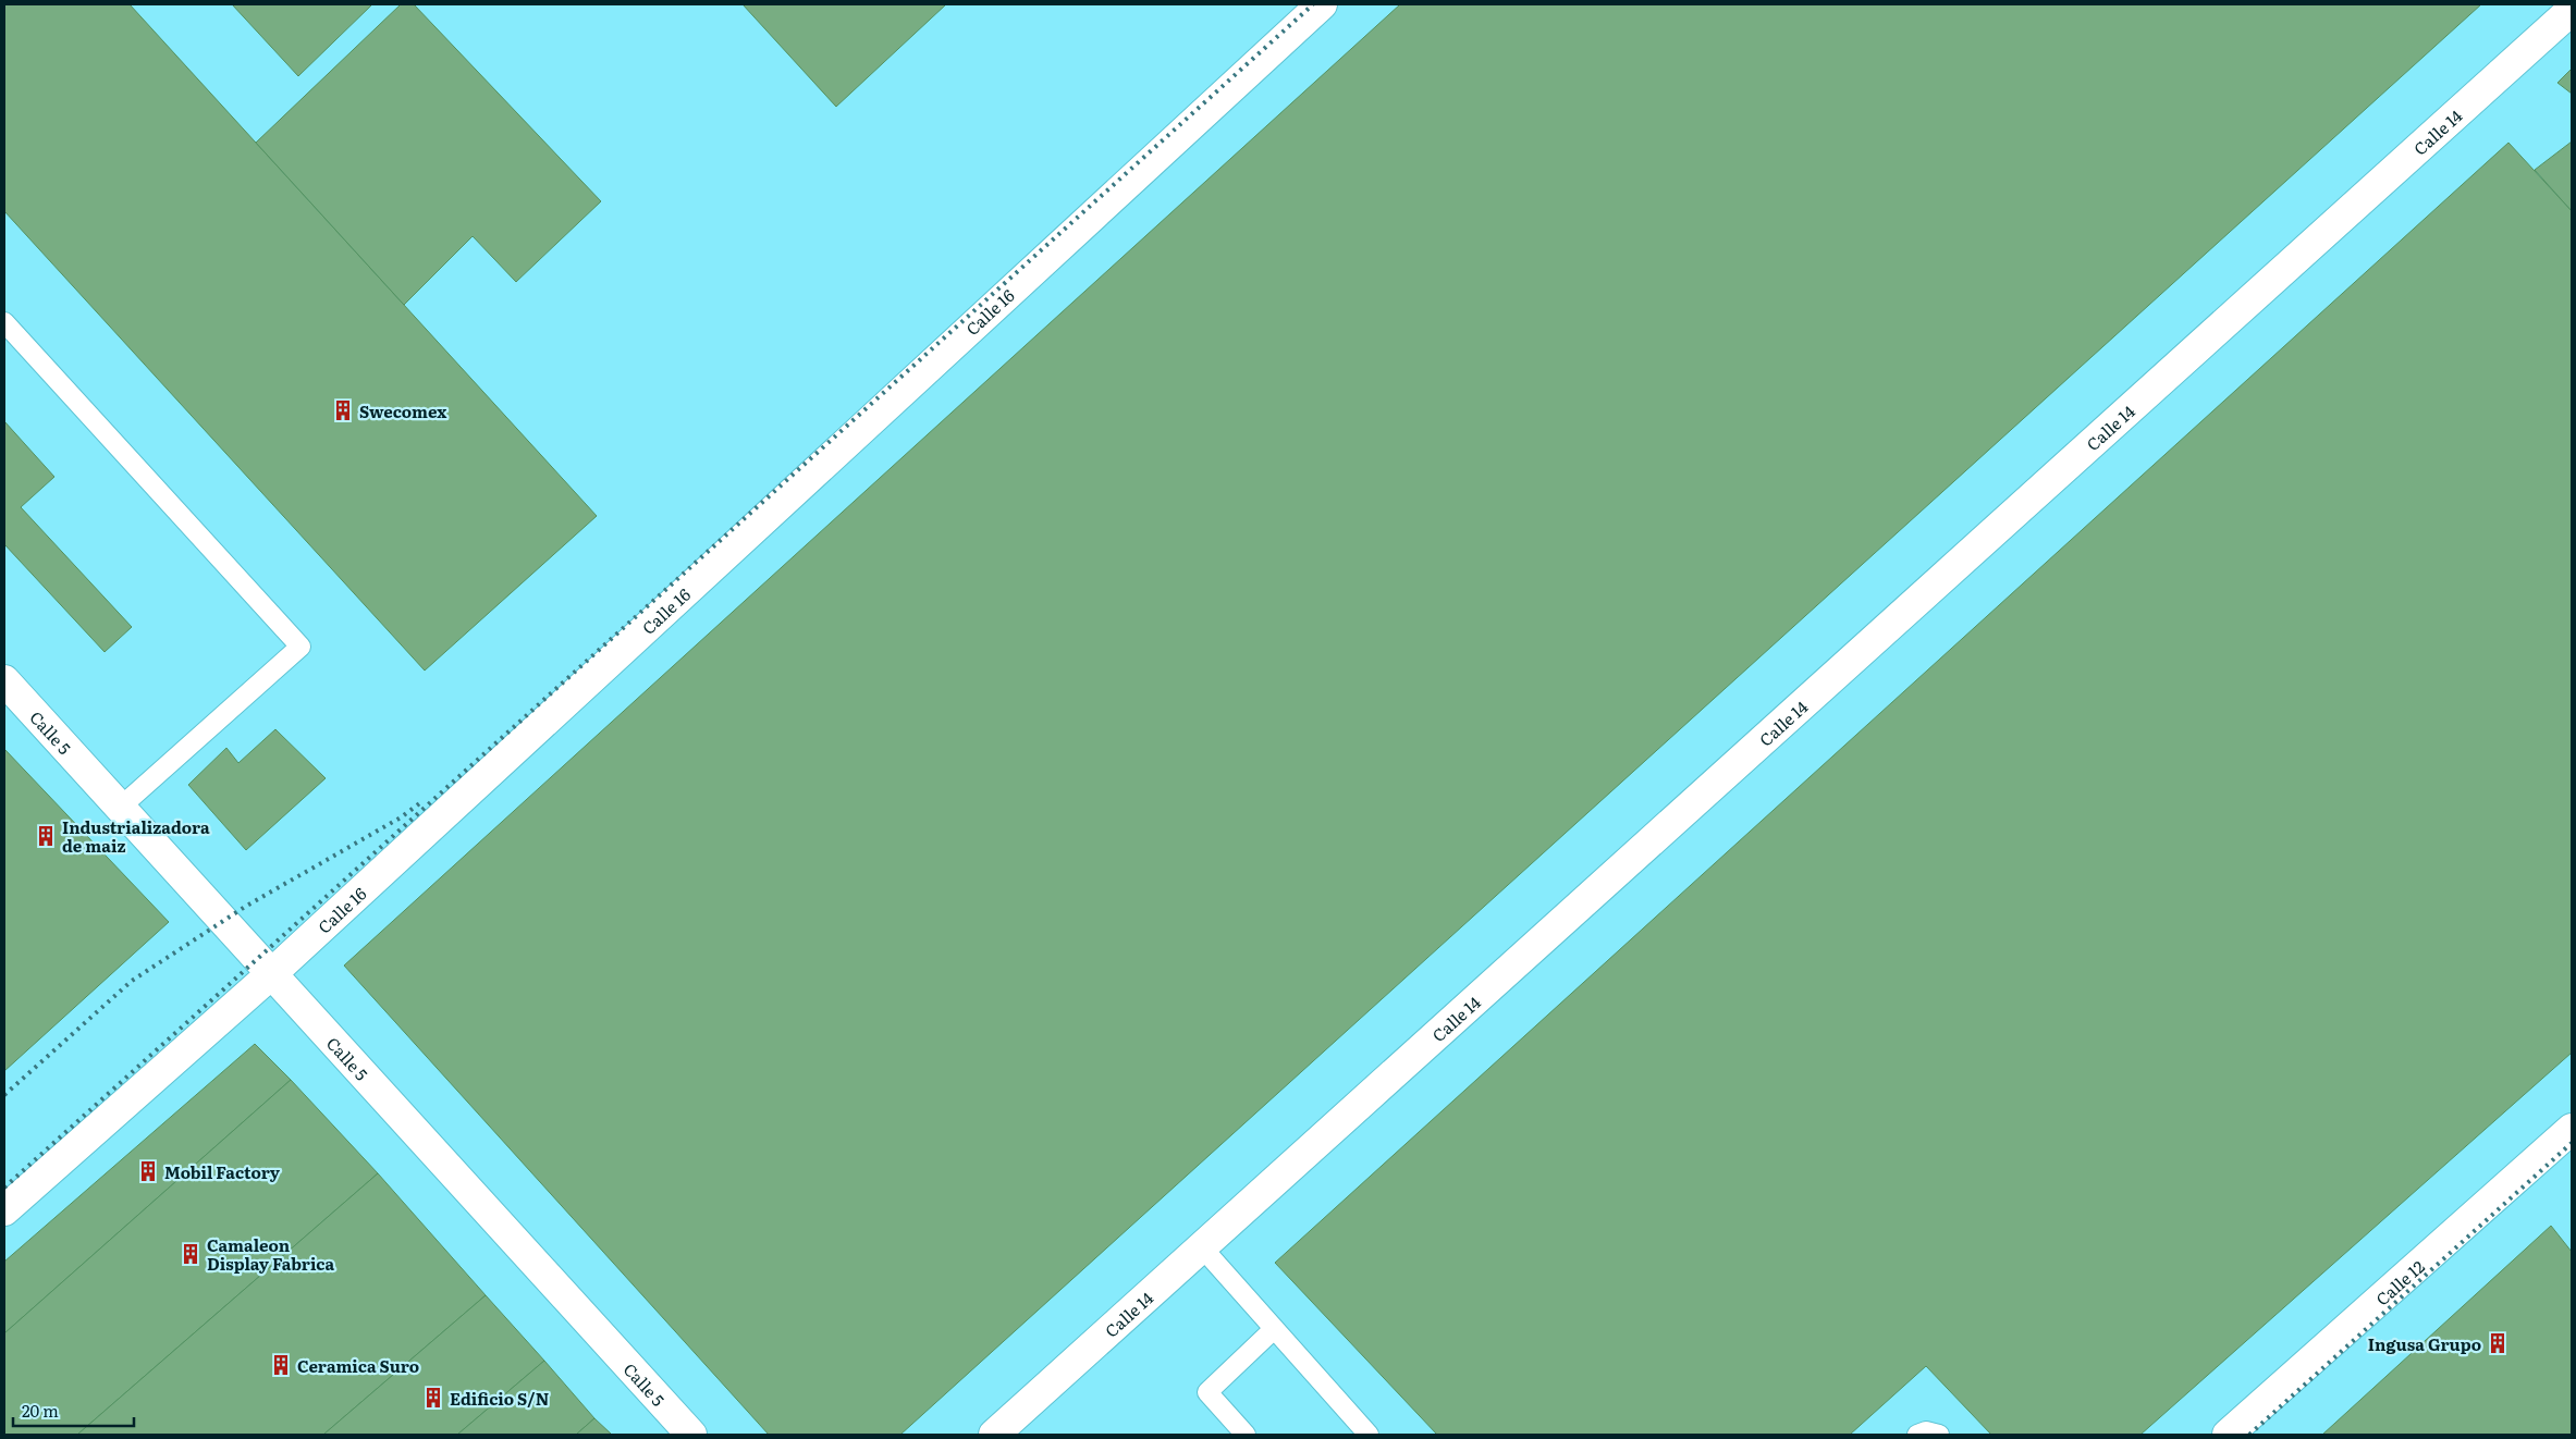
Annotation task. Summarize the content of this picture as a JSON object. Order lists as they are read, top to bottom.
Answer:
{
  "streets": {
    "street": [
      "Calle 14",
      "Calle 16",
      "Calle 5",
      "Calle 12"
    ]
  },
  "crossings": [
    ["Calle 16", "Calle 5"]
  ],
  "places": {
    "building": [
      "Swecomex",
      "Industrializadora de maiz",
      "Mobil Factory",
      "Camaleon Display Fabrica",
      "Ingusa Grupo",
      "Ceramica Suro",
      "Edificio S/N"
    ]
  },
  "scale_bar": "20 m"
}
